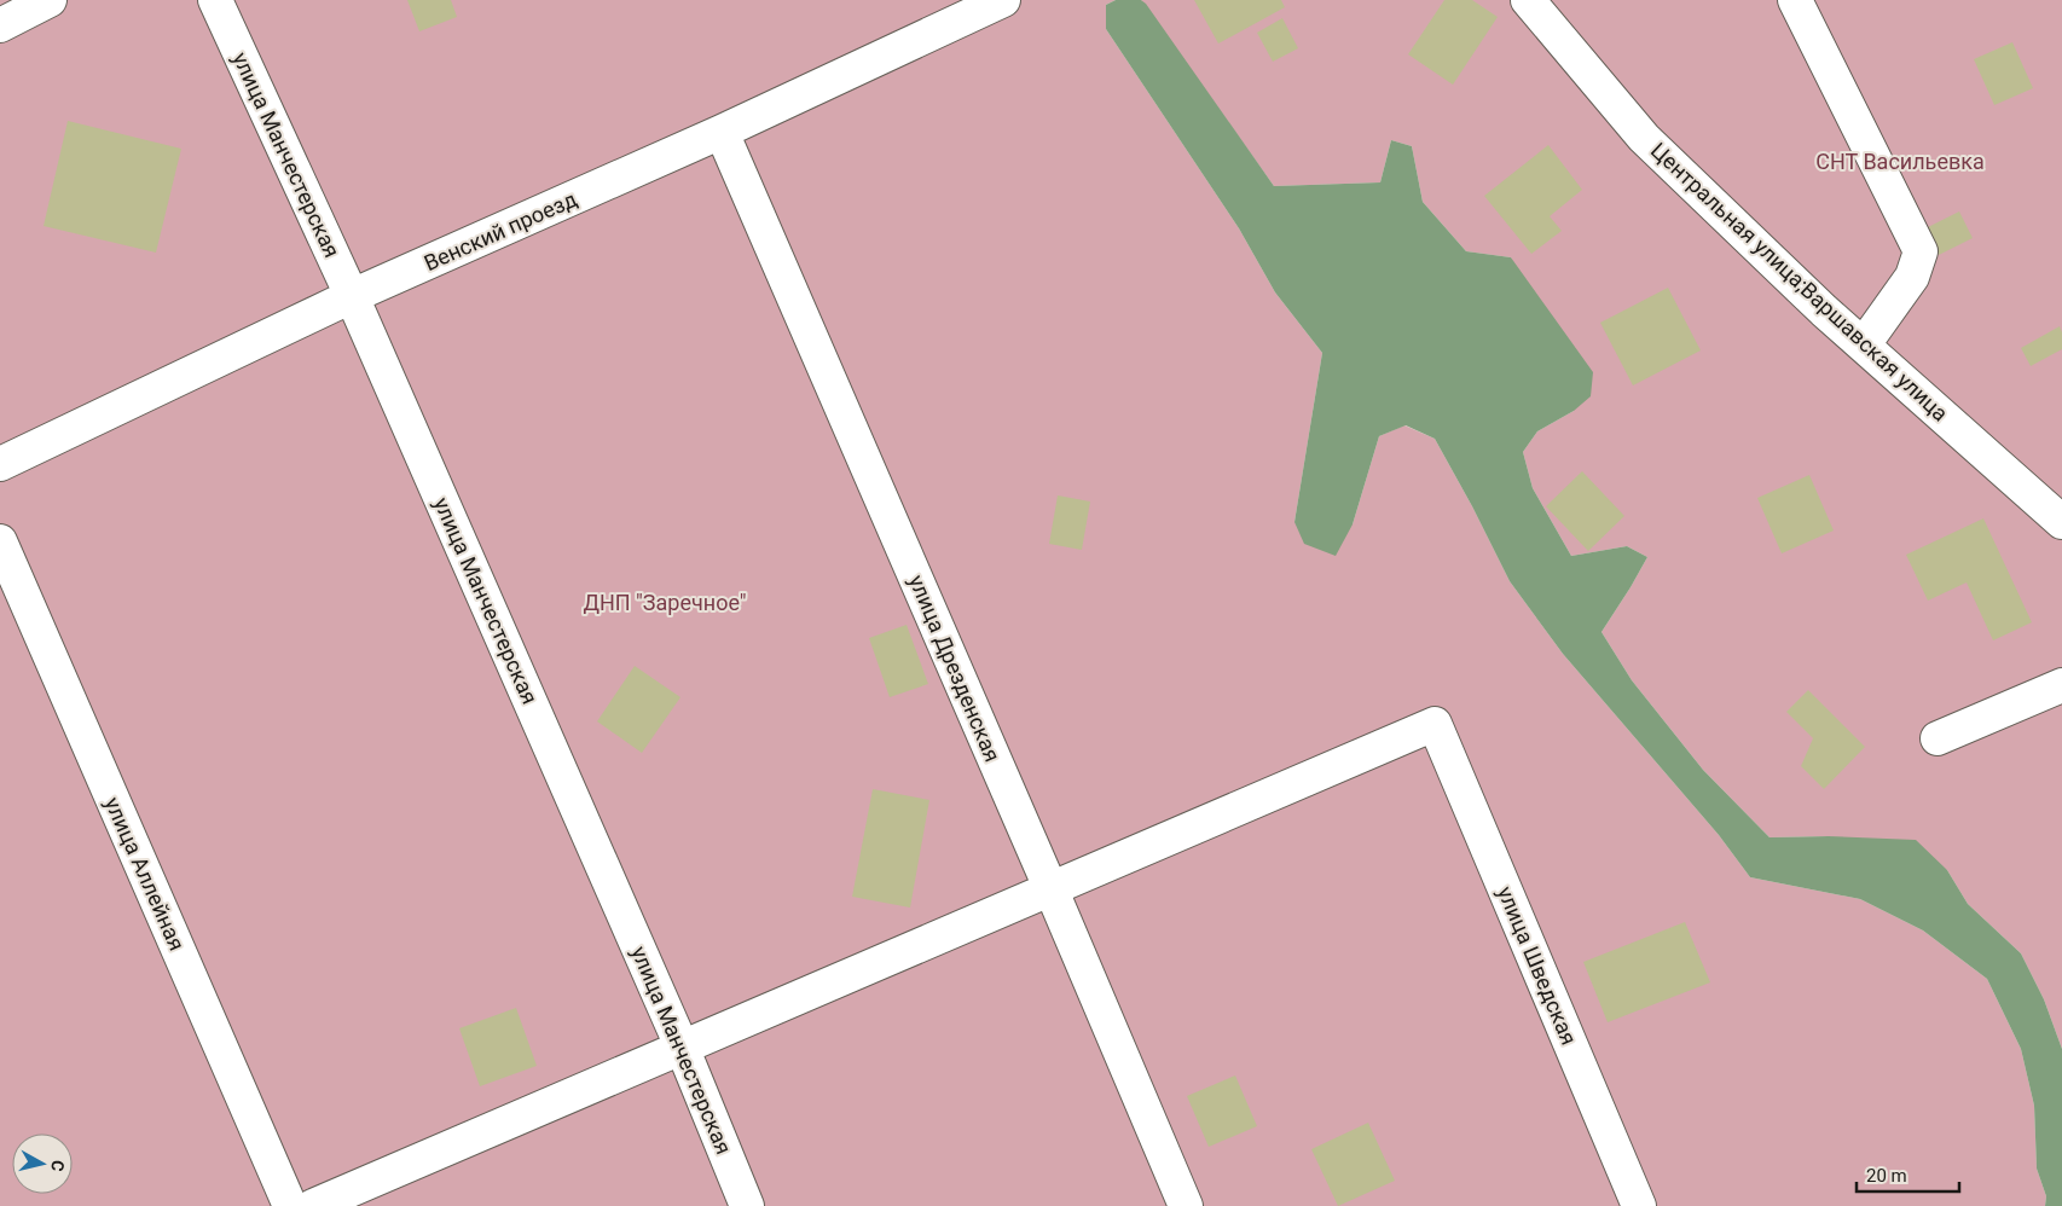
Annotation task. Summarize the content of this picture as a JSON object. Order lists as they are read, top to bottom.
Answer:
{
  "streets": {
    "street": [
      "улица Манчестерская",
      "Венский проезд",
      "Центральная улица;Варшавская улица",
      "улица Дрезденская",
      "улица Аллейная",
      "улица Шведская"
    ]
  },
  "crossings": [
    ["улица Манчестерская", "Венский проезд"],
    ["Венский проезд", "улица Дрезденская"],
    ["улица Дрезденская", "улица Шведская"]
  ],
  "parks": ["СНТ Васильевка", "ДНП \"Заречное\""],
  "scale_bar": "20 m",
  "north": "right"
}
